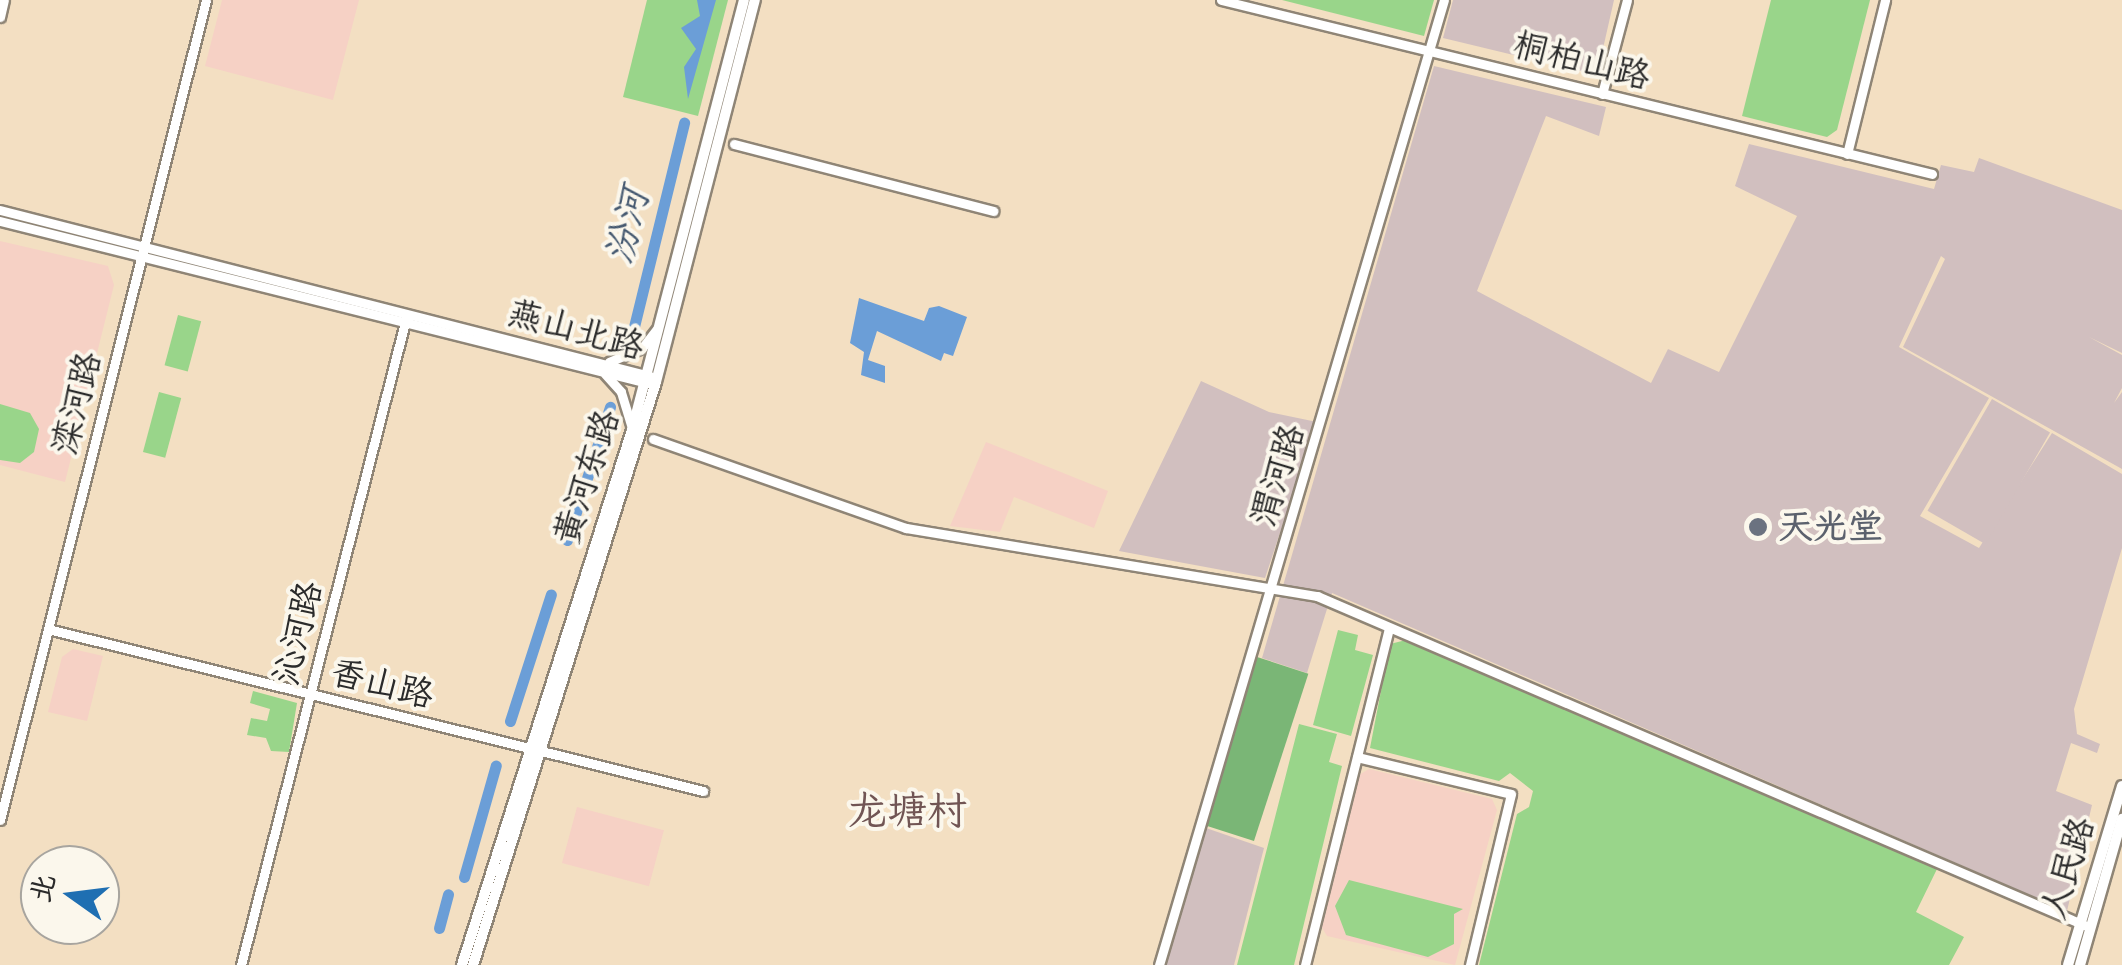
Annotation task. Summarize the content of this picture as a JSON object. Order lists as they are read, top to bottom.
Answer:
{
  "streets": {
    "main road": ["黄河东路", "人民路"],
    "street": [
      "桐柏山路",
      "燕山北路",
      "滦河路",
      "渭河路",
      "沁河路",
      "香山路"
    ]
  },
  "crossings": [
    ["桐柏山路", "渭河路"],
    ["燕山北路", "滦河路"],
    ["燕山北路", "黄河东路"],
    ["燕山北路", "沁河路"],
    ["滦河路", "香山路"],
    ["黄河东路", "香山路"],
    ["沁河路", "香山路"]
  ],
  "districts": ["龙塘村"],
  "water": ["汾河"],
  "places": ["天光堂"],
  "north": "left"
}
